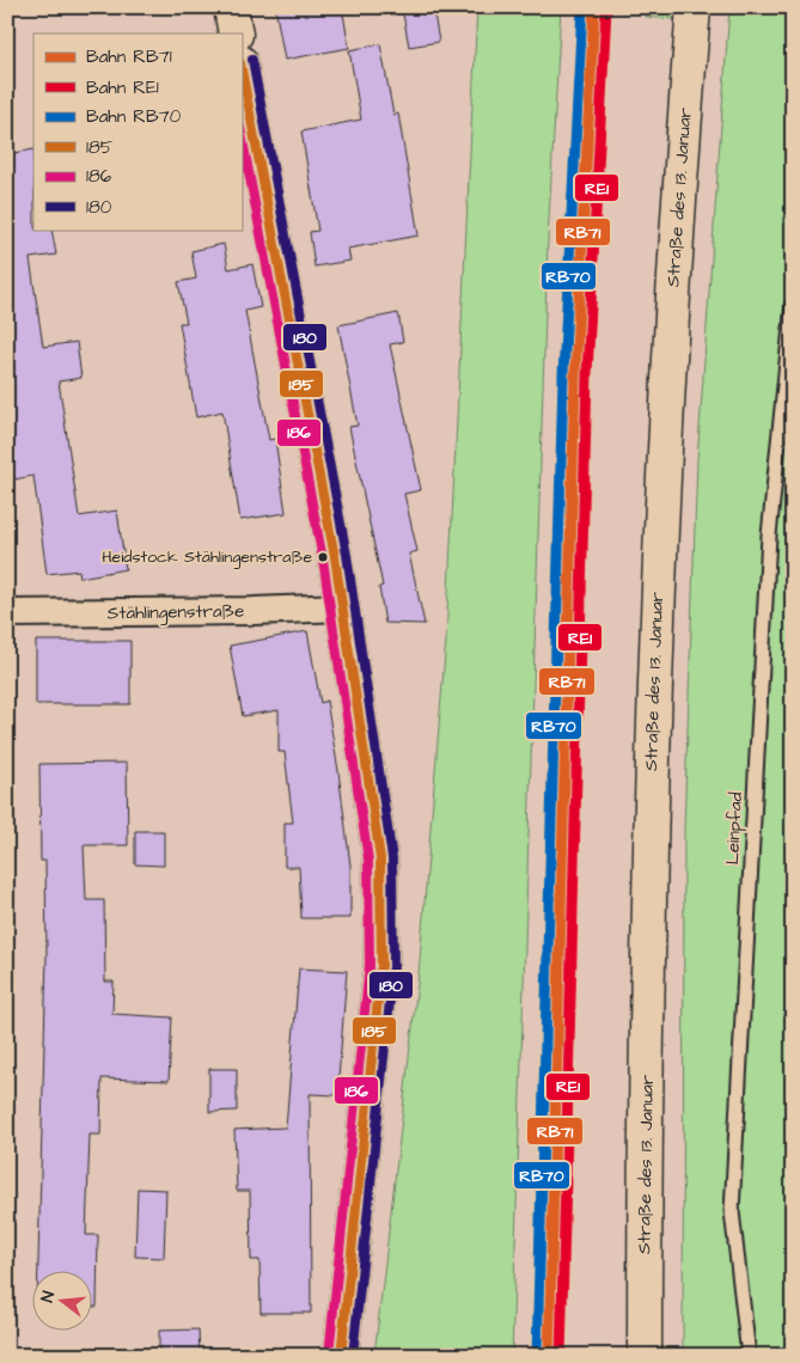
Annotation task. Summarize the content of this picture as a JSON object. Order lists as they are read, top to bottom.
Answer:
{
  "streets": {
    "street": ["Straße des 13. Januar", "Stählingenstraße"],
    "lane": ["Leinpfad"]
  },
  "places": ["Heidstock Stählingenstraße"],
  "lines": [
    "rail line RB71",
    "rail line RB70",
    "rail line RE1",
    "transit line 180",
    "transit line 185",
    "transit line 186"
  ],
  "legend": [
    "Bahn RB71",
    "Bahn RE1",
    "Bahn RB70",
    "185",
    "186",
    "180"
  ],
  "north": "left"
}
